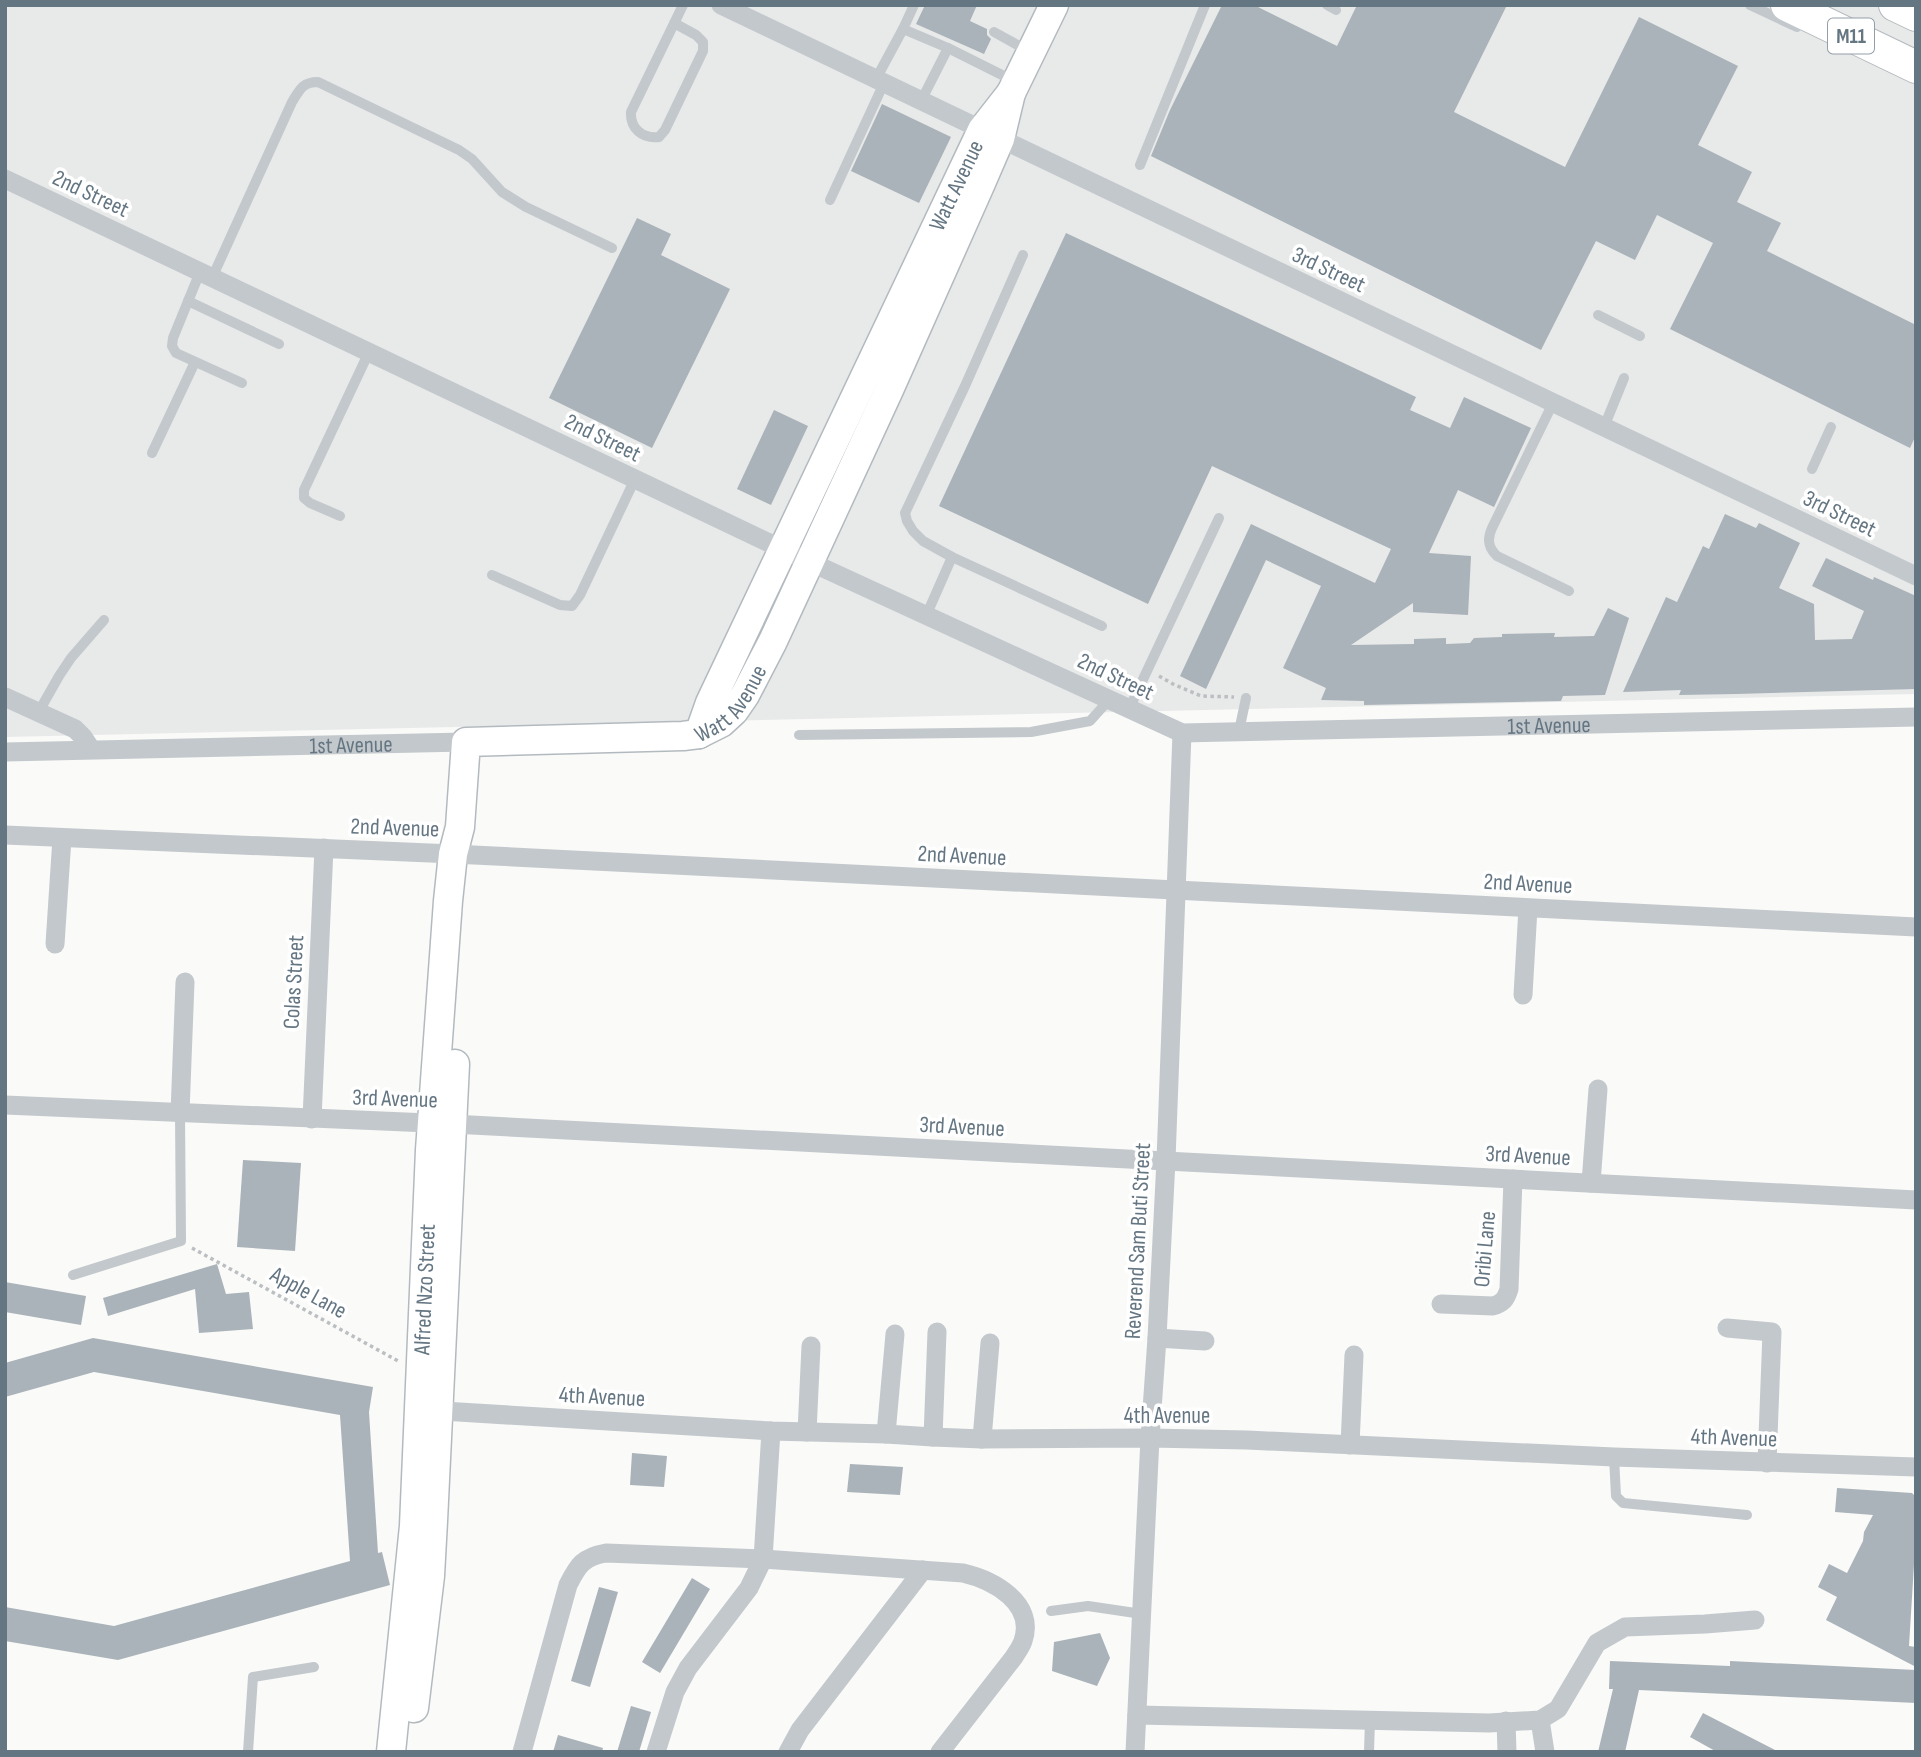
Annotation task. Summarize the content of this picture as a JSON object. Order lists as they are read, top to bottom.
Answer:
{
  "streets": {
    "main road": ["M11"],
    "street": [
      "Watt Avenue",
      "2nd Street",
      "3rd Street",
      "1st Avenue",
      "2nd Avenue",
      "Colas Street",
      "3rd Avenue",
      "Reverend Sam Buti Street",
      "Oribi Lane",
      "Alfred Nzo Street",
      "4th Avenue"
    ],
    "path": ["Apple Lane"]
  },
  "crossings": [
    ["Watt Avenue", "2nd Street"],
    ["Watt Avenue", "3rd Street"],
    ["Watt Avenue", "1st Avenue"],
    ["2nd Street", "1st Avenue"],
    ["2nd Street", "Reverend Sam Buti Street"],
    ["1st Avenue", "Reverend Sam Buti Street"],
    ["1st Avenue", "Alfred Nzo Street"],
    ["2nd Avenue", "Colas Street"],
    ["2nd Avenue", "Reverend Sam Buti Street"],
    ["2nd Avenue", "Alfred Nzo Street"],
    ["Colas Street", "3rd Avenue"],
    ["3rd Avenue", "Reverend Sam Buti Street"],
    ["3rd Avenue", "Oribi Lane"],
    ["3rd Avenue", "Alfred Nzo Street"],
    ["Reverend Sam Buti Street", "4th Avenue"],
    ["Alfred Nzo Street", "Apple Lane"],
    ["Alfred Nzo Street", "4th Avenue"]
  ]
}
